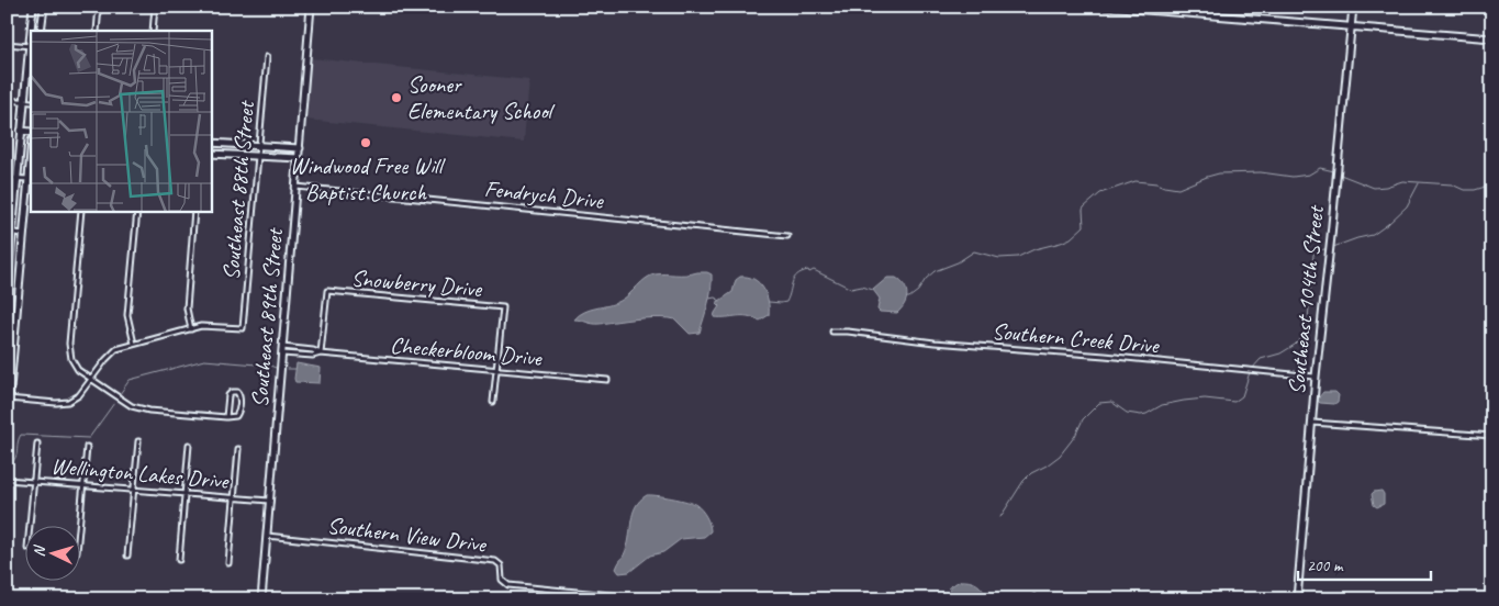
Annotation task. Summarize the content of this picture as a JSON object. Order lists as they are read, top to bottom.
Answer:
{
  "streets": {
    "street": [
      "Southeast 88th Street",
      "Fendrych Drive",
      "Snowberry Drive",
      "Southeast 104th Street",
      "Southeast 89th Street",
      "Southern Creek Drive",
      "Checkerbloom Drive",
      "Wellington Lakes Drive",
      "Southern View Drive"
    ]
  },
  "crossings": [
    ["Fendrych Drive", "Southeast 89th Street"],
    ["Snowberry Drive", "Checkerbloom Drive"],
    ["Southeast 104th Street", "Southern Creek Drive"],
    ["Southeast 89th Street", "Checkerbloom Drive"],
    ["Southeast 89th Street", "Wellington Lakes Drive"],
    ["Southeast 89th Street", "Southern View Drive"]
  ],
  "places": ["Sooner Elementary School", "Windwood Free Will Baptist Church"],
  "scale_bar": "200 m",
  "north": "left"
}
